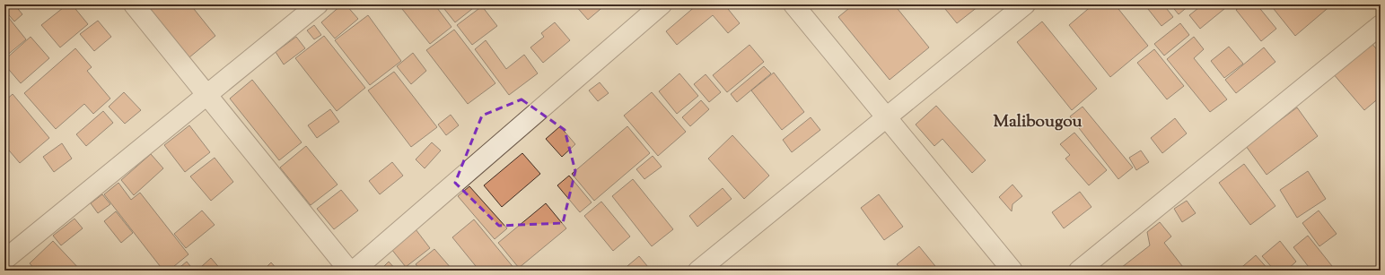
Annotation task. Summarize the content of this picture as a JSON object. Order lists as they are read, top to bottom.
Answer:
{
  "districts": ["Malibougou"]
}
